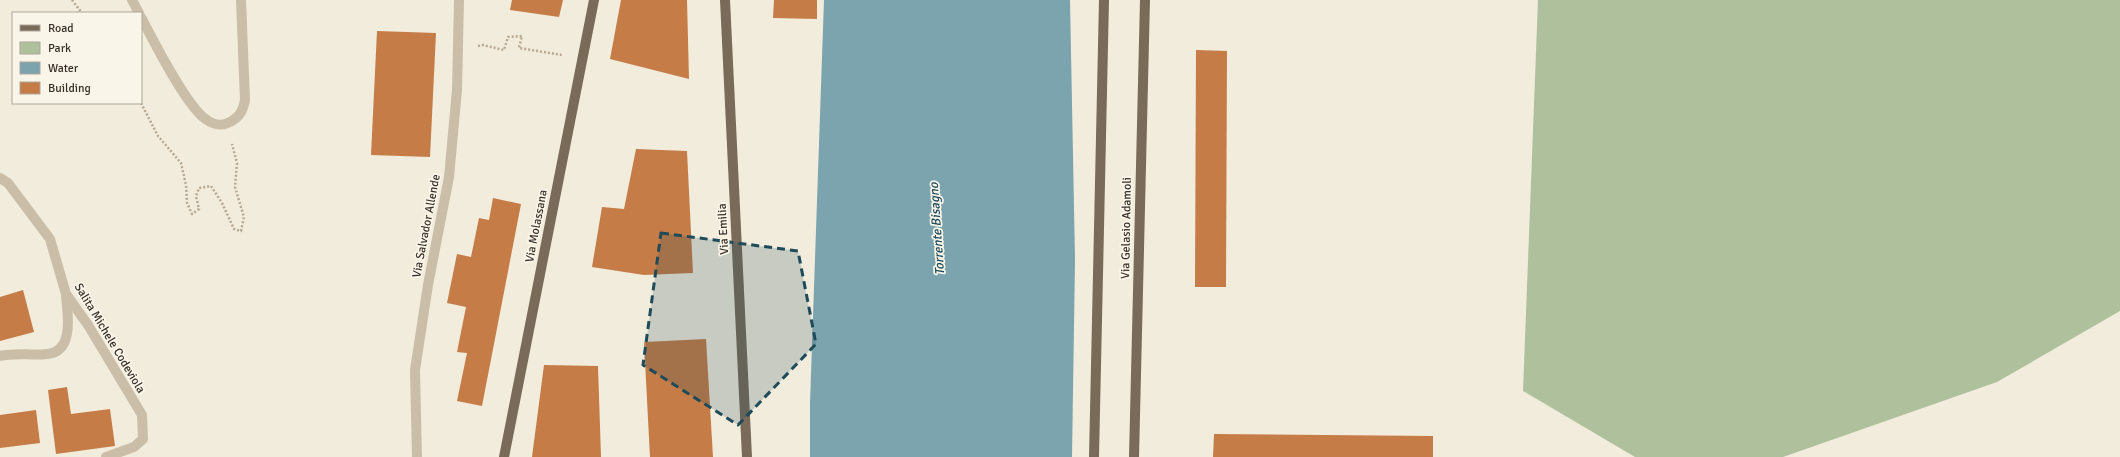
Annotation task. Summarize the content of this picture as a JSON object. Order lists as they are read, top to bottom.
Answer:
{
  "streets": {
    "main road": ["Via Molassana", "Via Gelasio Adamoli", "Via Emilia"],
    "street": ["Via Salvador Allende", "Salita Michele Codeviola"]
  },
  "water": ["Torrente Bisagno"],
  "legend": [
    "Road",
    "Park",
    "Water",
    "Building"
  ]
}
